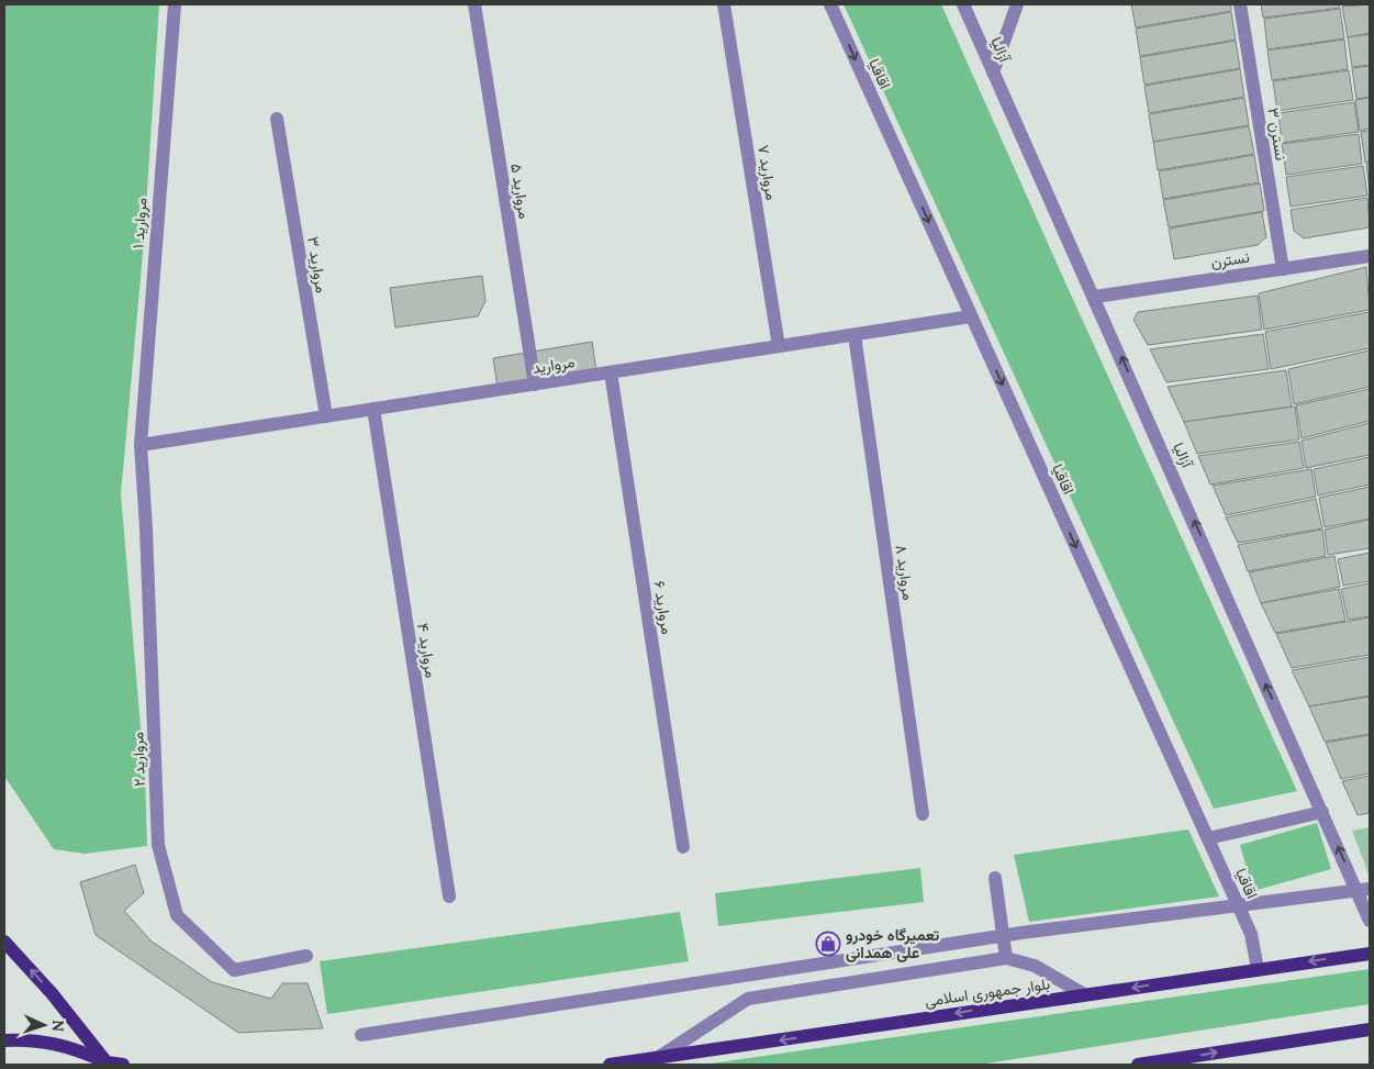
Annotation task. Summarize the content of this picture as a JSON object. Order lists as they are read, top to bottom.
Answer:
{
  "streets": {
    "main road": ["بلوار جمهوری اسلامی"],
    "street": [
      "آزالیا",
      "اقاقیا",
      "نسترن ۳",
      "مروارید ۷",
      "مروارید ۵",
      "مروارید ۱",
      "نسترن",
      "مروارید ۳",
      "مروارید",
      "مروارید ۸",
      "مروارید ۶",
      "مروارید ۴",
      "مروارید ۲"
    ]
  },
  "crossings": [
    ["آزالیا", "نسترن"],
    ["اقاقیا", "مروارید"],
    ["اقاقیا", "بلوار جمهوری اسلامی"],
    ["نسترن ۳", "نسترن"],
    ["مروارید ۷", "مروارید"],
    ["مروارید ۵", "مروارید"],
    ["مروارید ۱", "مروارید"],
    ["مروارید ۱", "مروارید ۲"],
    ["مروارید ۳", "مروارید"],
    ["مروارید", "مروارید ۸"],
    ["مروارید", "مروارید ۶"],
    ["مروارید", "مروارید ۴"],
    ["مروارید", "مروارید ۲"]
  ],
  "one_way": ["آزالیا", "اقاقیا"],
  "places": {
    "shop": ["تعمیرگاه خودرو علی همدانی"]
  },
  "north": "right"
}
